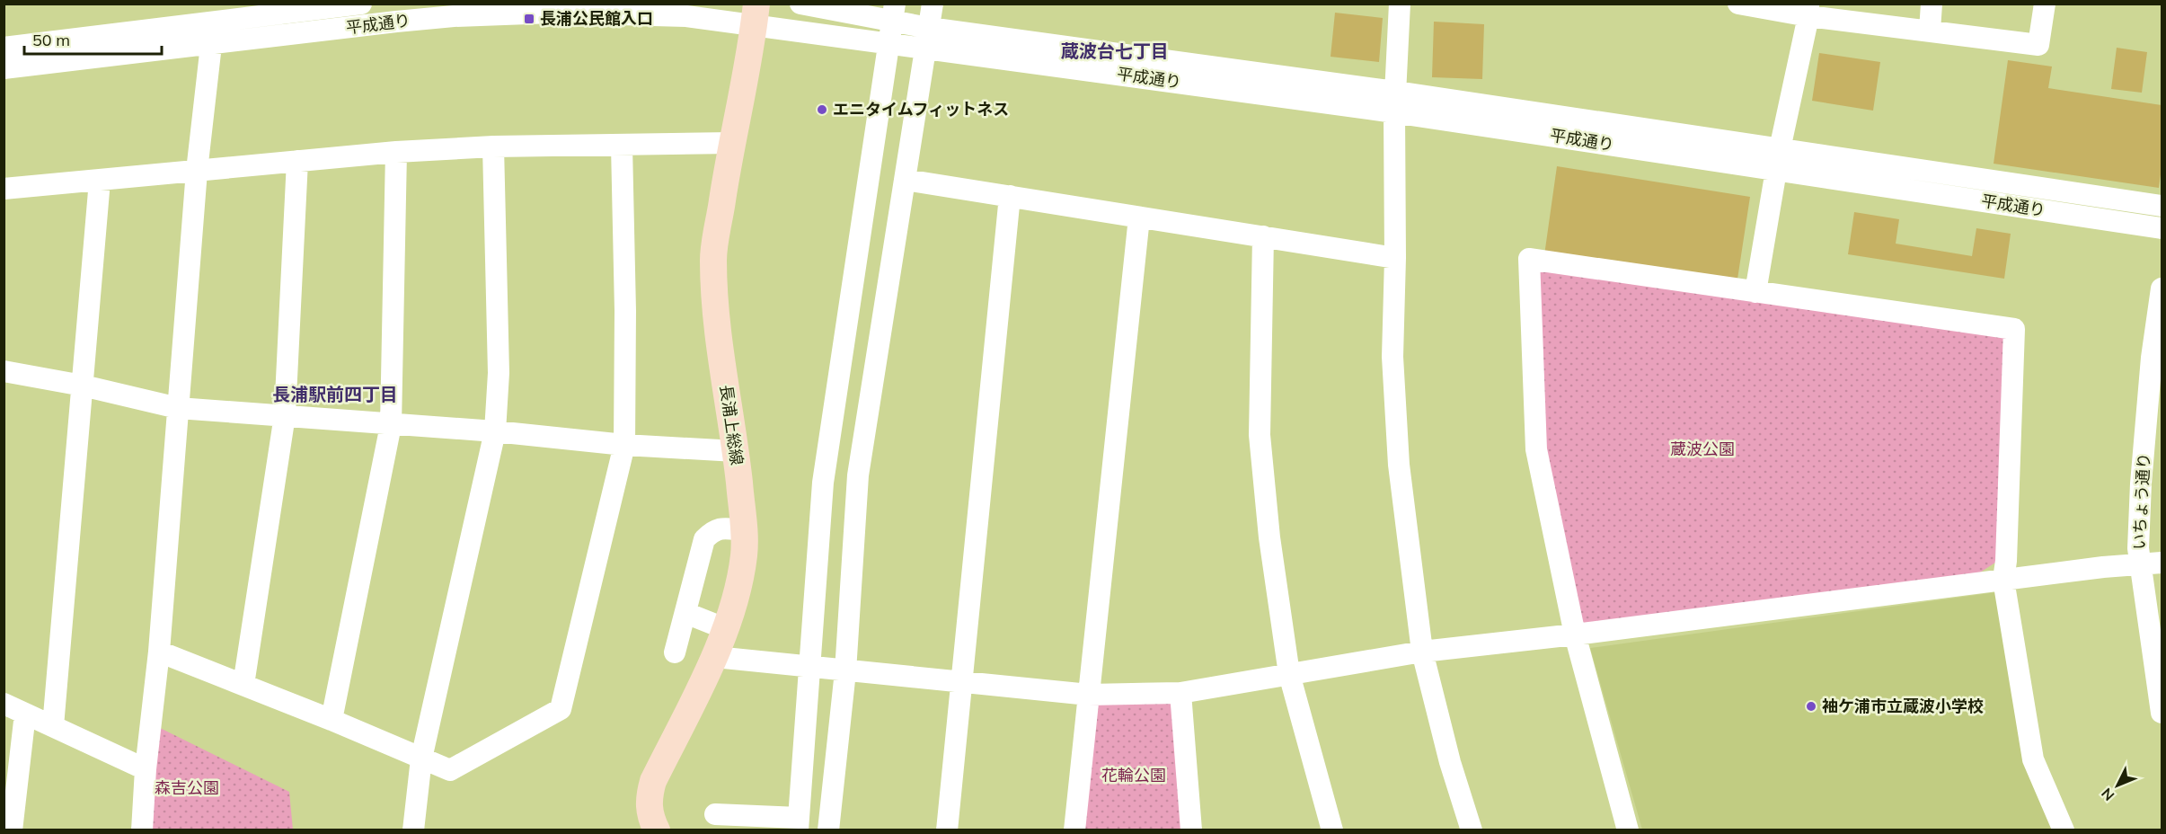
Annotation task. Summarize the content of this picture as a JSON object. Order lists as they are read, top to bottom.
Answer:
{
  "streets": {
    "main road": ["長浦上総線"],
    "street": ["平成通り", "いちょう通り"]
  },
  "crossings": [
    ["平成通り", "長浦上総線"]
  ],
  "districts": ["蔵波台七丁目", "長浦駅前四丁目"],
  "parks": ["蔵波公園", "花輪公園", "森吉公園"],
  "places": {
    "transit": ["長浦公民館入口"],
    "other": ["エニタイムフィットネス", "袖ケ浦市立蔵波小学校"]
  },
  "scale_bar": "50 m",
  "north": "bottom left"
}
